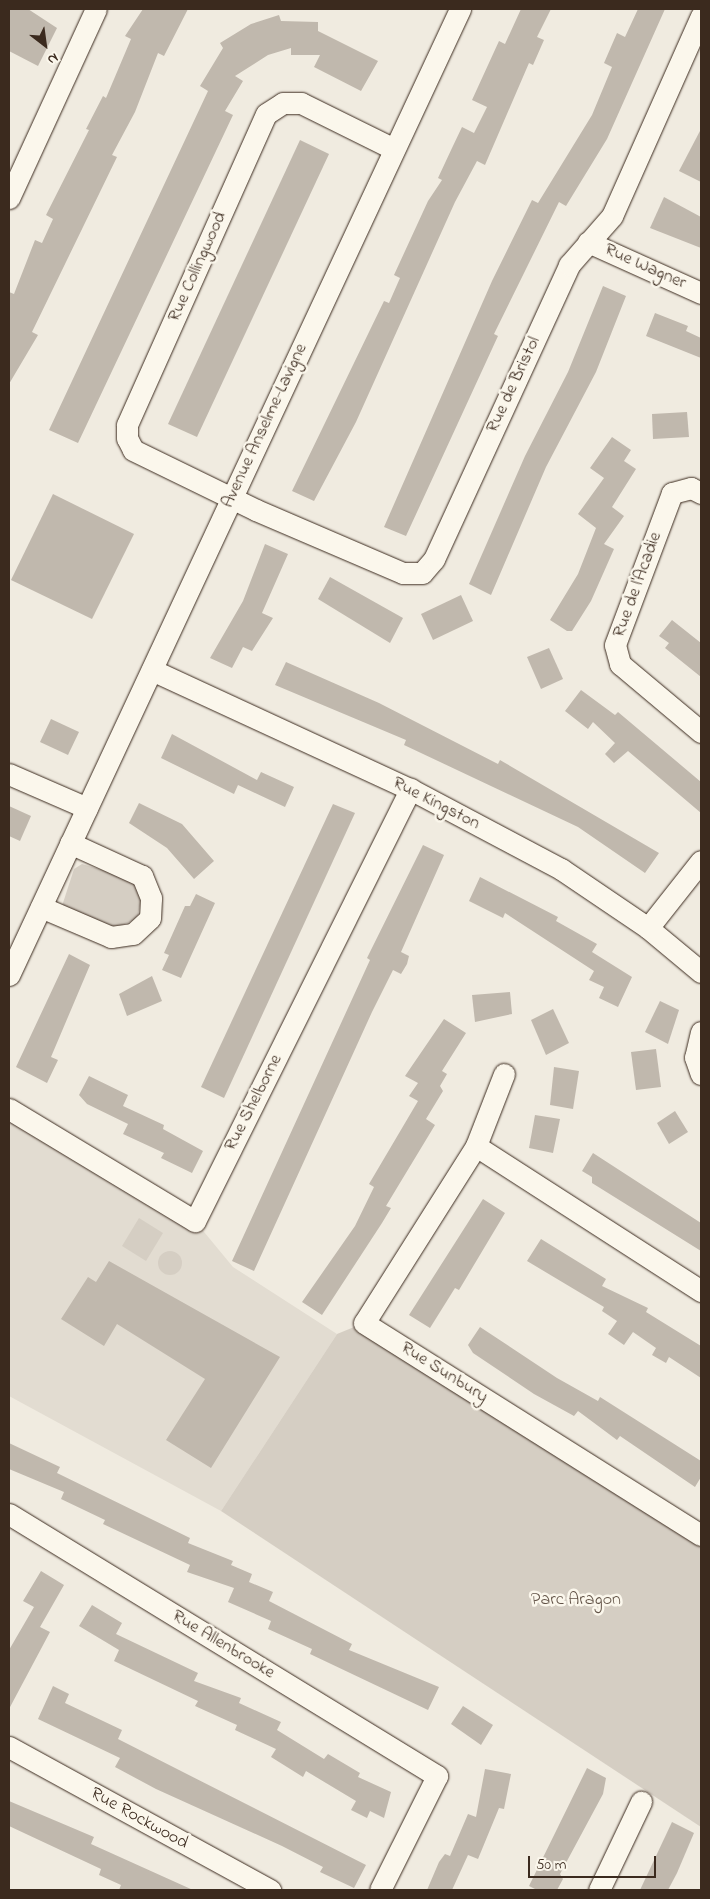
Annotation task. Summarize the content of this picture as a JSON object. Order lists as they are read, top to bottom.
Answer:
{
  "streets": {
    "street": [
      "Rue Collingwood",
      "Rue Wagner",
      "Rue de Bristol",
      "Avenue Anselme-Lavigne",
      "Rue de l'Acadie",
      "Rue Kingston",
      "Rue Shelborne",
      "Rue Sunbury",
      "Rue Allenbrooke",
      "Rue Rockwood"
    ]
  },
  "crossings": [
    ["Rue Collingwood", "Rue de Bristol"],
    ["Rue Collingwood", "Avenue Anselme-Lavigne"],
    ["Rue Wagner", "Rue de Bristol"],
    ["Rue de Bristol", "Avenue Anselme-Lavigne"],
    ["Avenue Anselme-Lavigne", "Rue Kingston"],
    ["Rue Kingston", "Rue Shelborne"]
  ],
  "parks": ["Parc Aragon"],
  "scale_bar": "50 m",
  "north": "bottom right"
}
